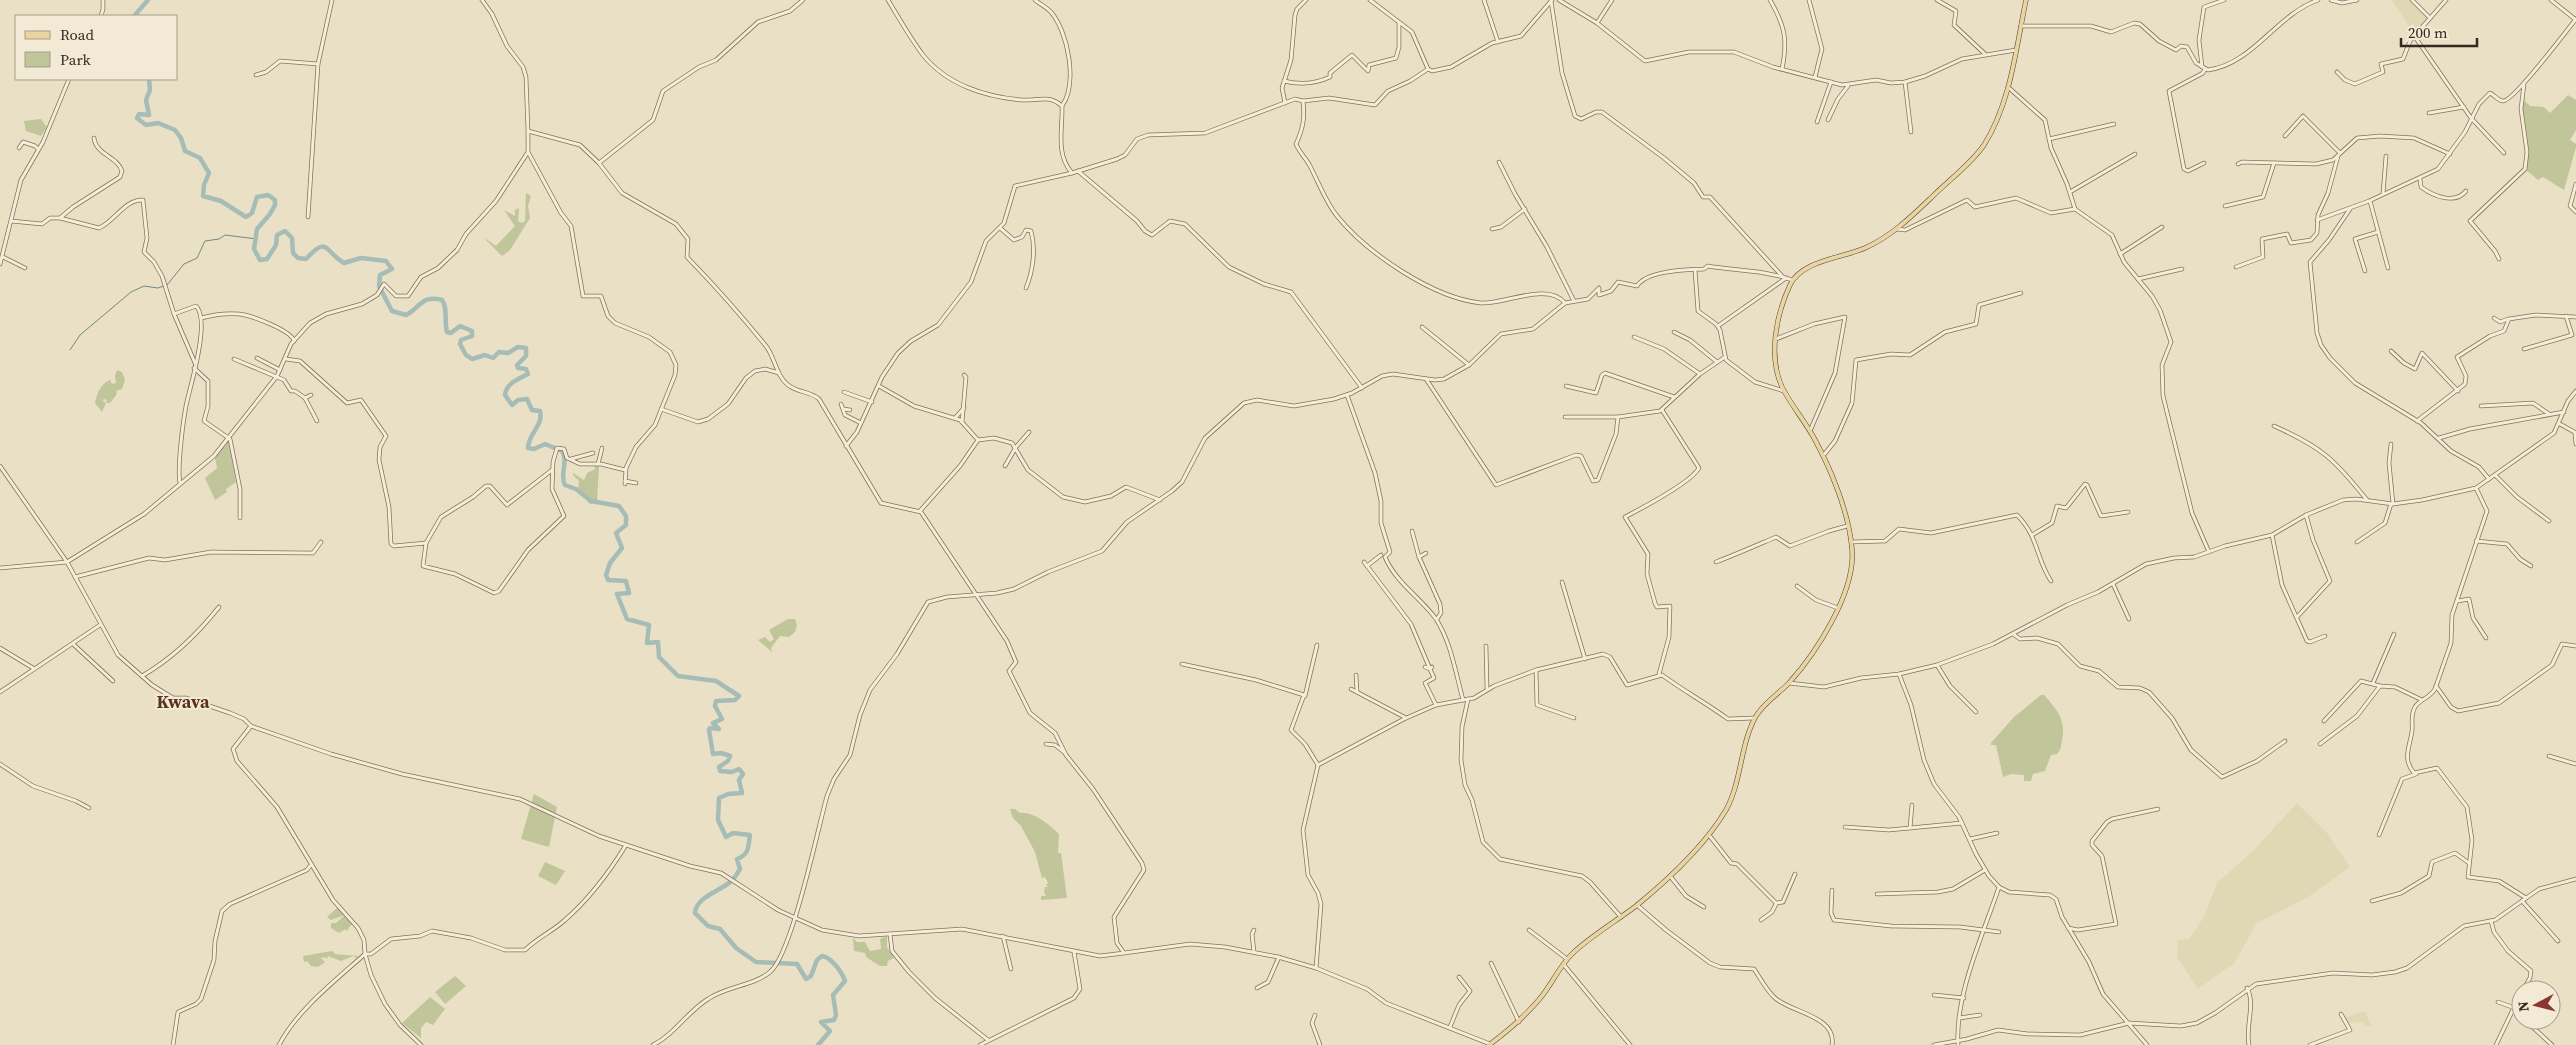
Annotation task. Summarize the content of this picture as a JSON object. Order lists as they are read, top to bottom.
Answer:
{
  "districts": ["Kwava"],
  "legend": ["Road", "Park"],
  "scale_bar": "200 m",
  "north": "left"
}
